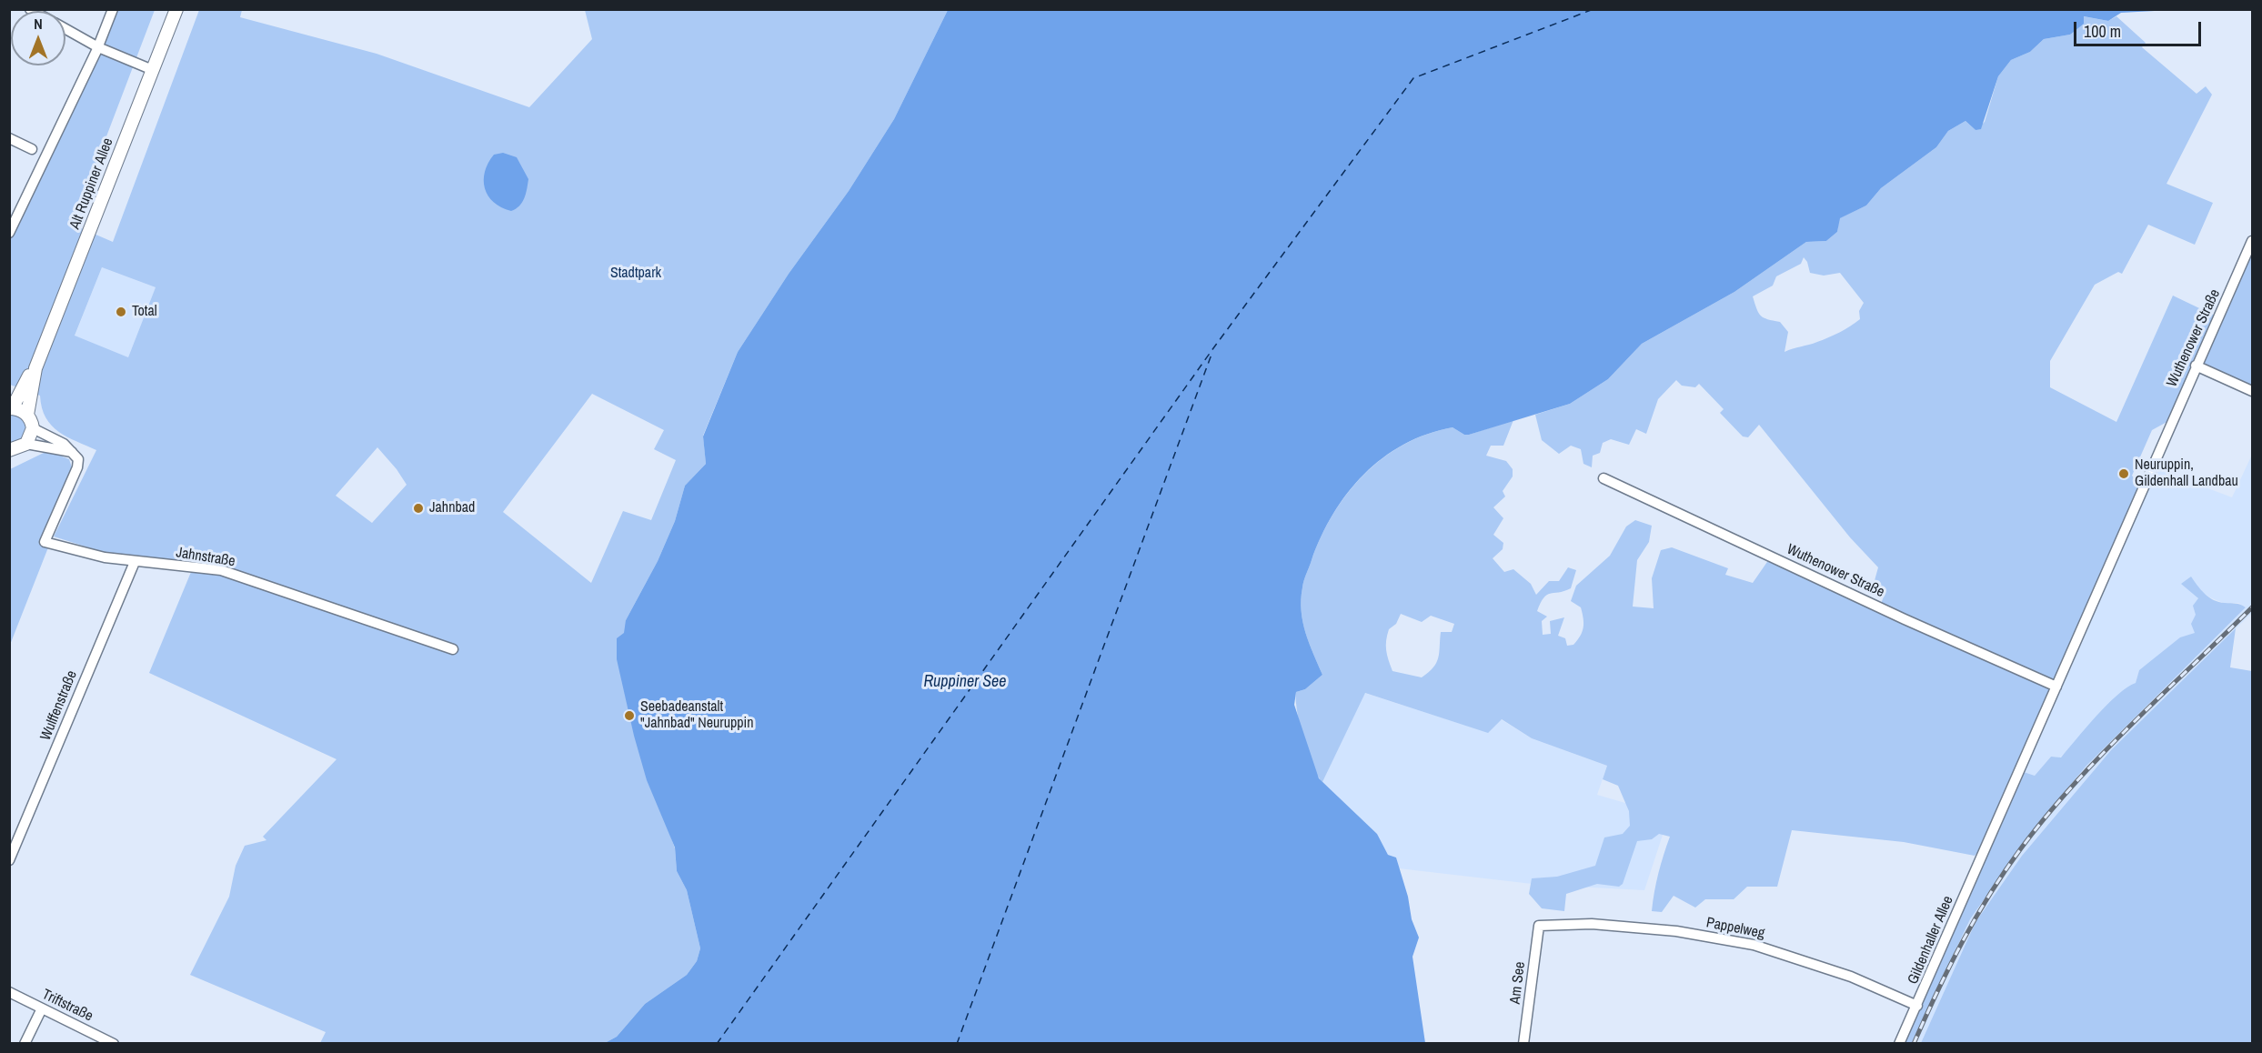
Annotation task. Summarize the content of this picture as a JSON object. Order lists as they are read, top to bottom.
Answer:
{
  "streets": {
    "main road": ["Alt Ruppiner Allee"],
    "street": [
      "Wuthenower Straße",
      "Jahnstraße",
      "Wulffenstraße",
      "Pappelweg",
      "Gildenhaller Allee",
      "Am See",
      "Triftstraße"
    ]
  },
  "crossings": [
    ["Wuthenower Straße", "Gildenhaller Allee"],
    ["Jahnstraße", "Wulffenstraße"],
    ["Pappelweg", "Gildenhaller Allee"],
    ["Pappelweg", "Am See"]
  ],
  "water": ["Ruppiner See"],
  "parks": ["Stadtpark"],
  "places": [
    "Total",
    "Neuruppin, Gildenhall Landbau",
    "Jahnbad",
    "Seebadeanstalt \"Jahnbad\" Neuruppin"
  ],
  "scale_bar": "100 m",
  "north": "top"
}
